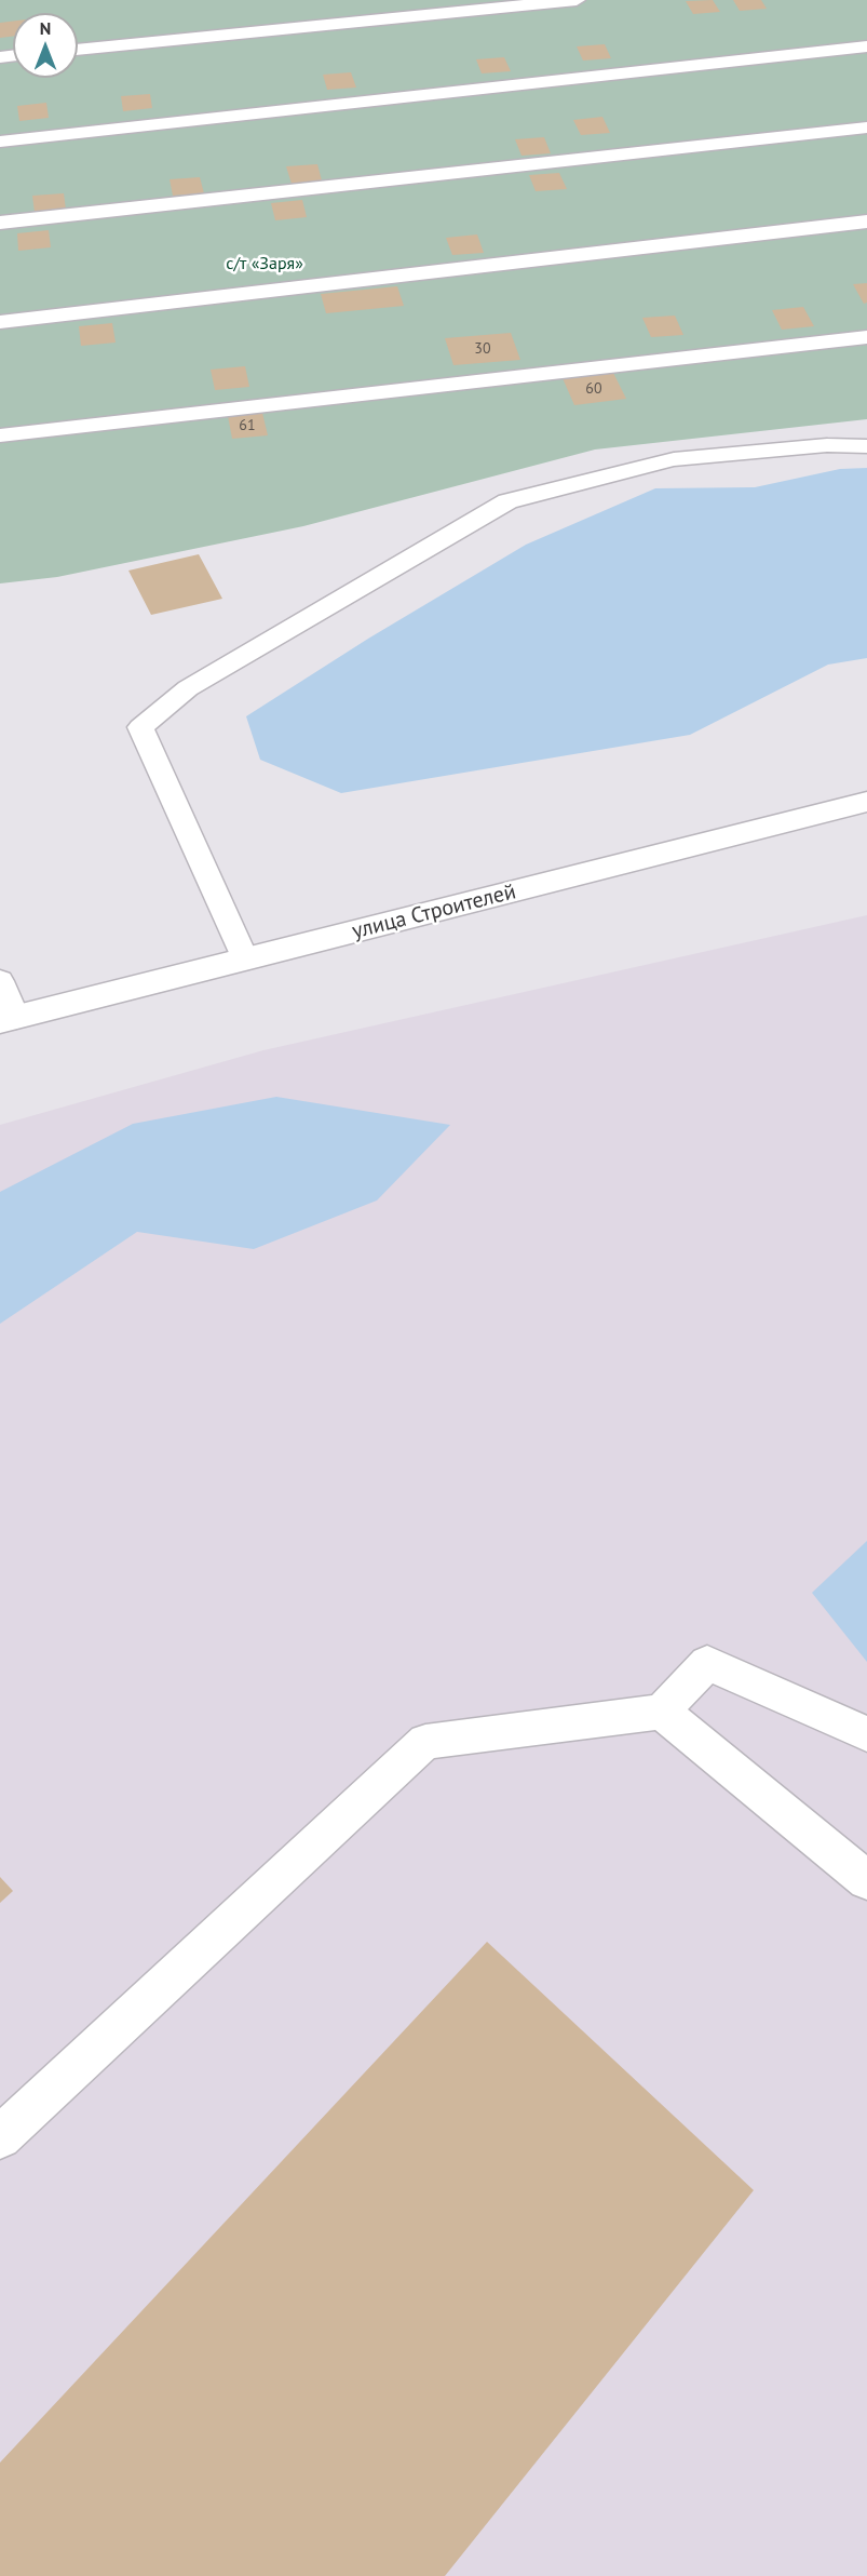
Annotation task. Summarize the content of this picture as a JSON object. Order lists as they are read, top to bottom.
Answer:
{
  "streets": {
    "main road": ["улица Строителей"]
  },
  "parks": ["с/т «Заря»"],
  "house_numbers": ["30", "60", "61"],
  "north": "top"
}
